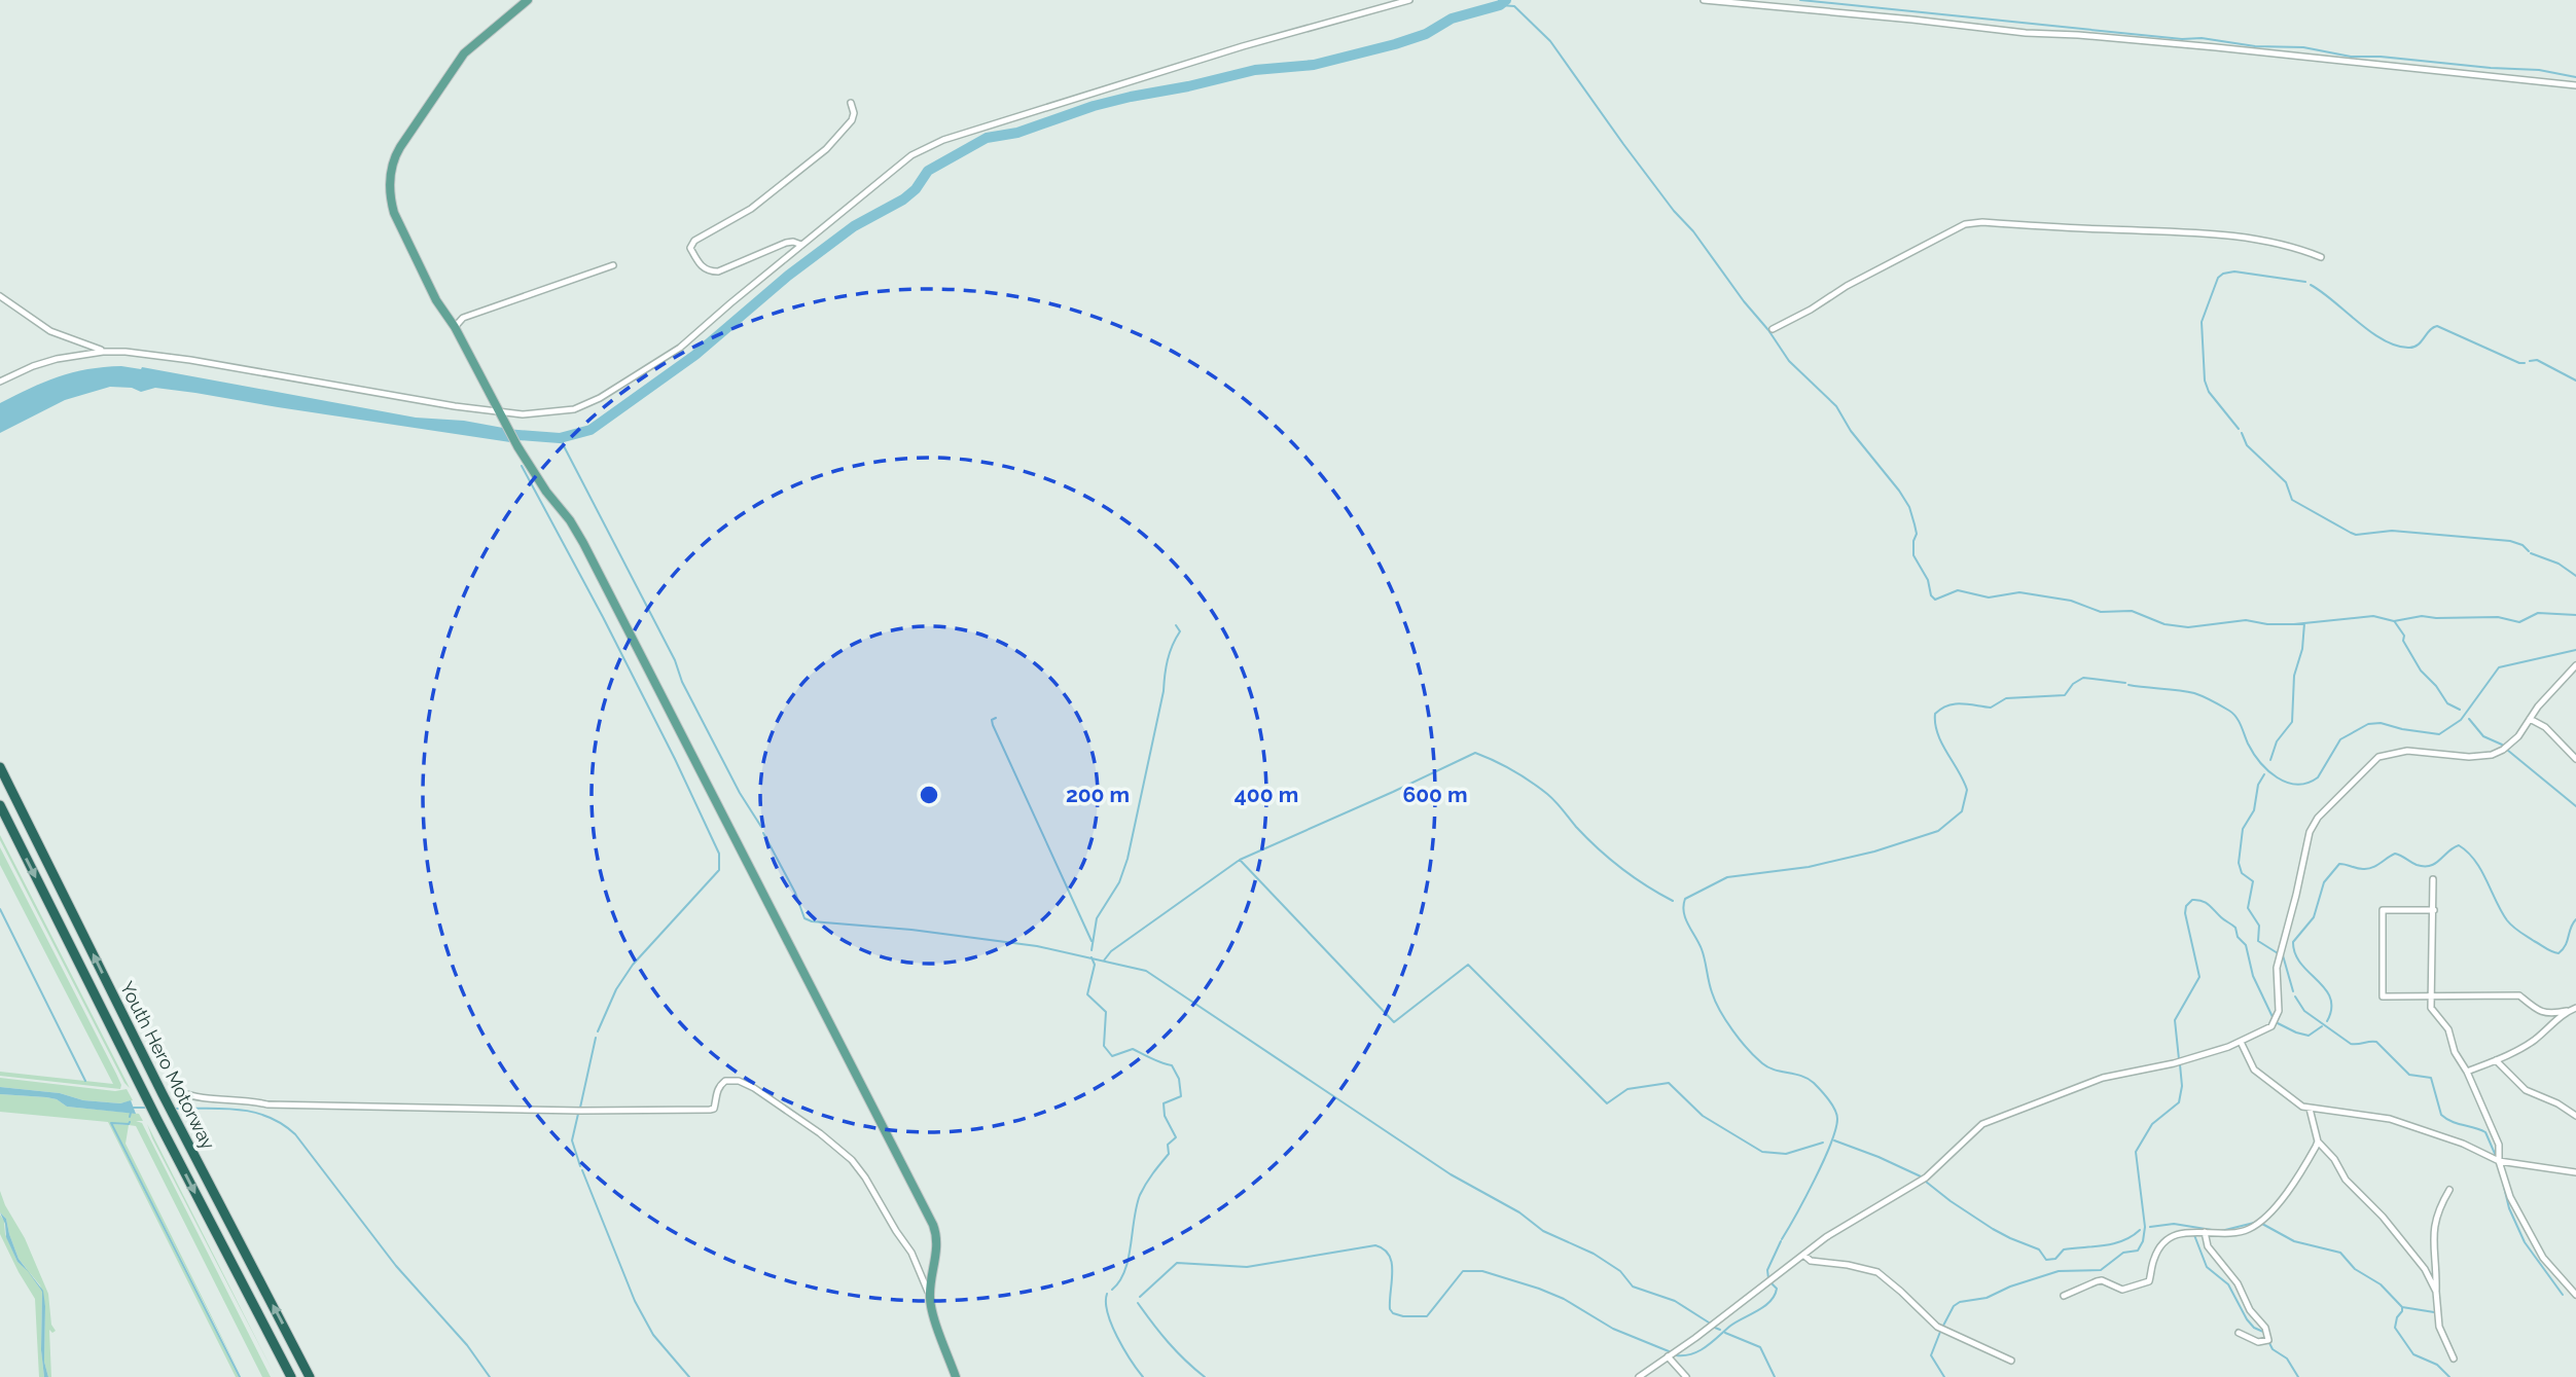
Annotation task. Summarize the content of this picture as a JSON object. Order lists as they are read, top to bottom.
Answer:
{
  "streets": {
    "highway": ["Youth Hero Motorway"]
  },
  "rings": ["200 m", "400 m", "600 m"]
}
